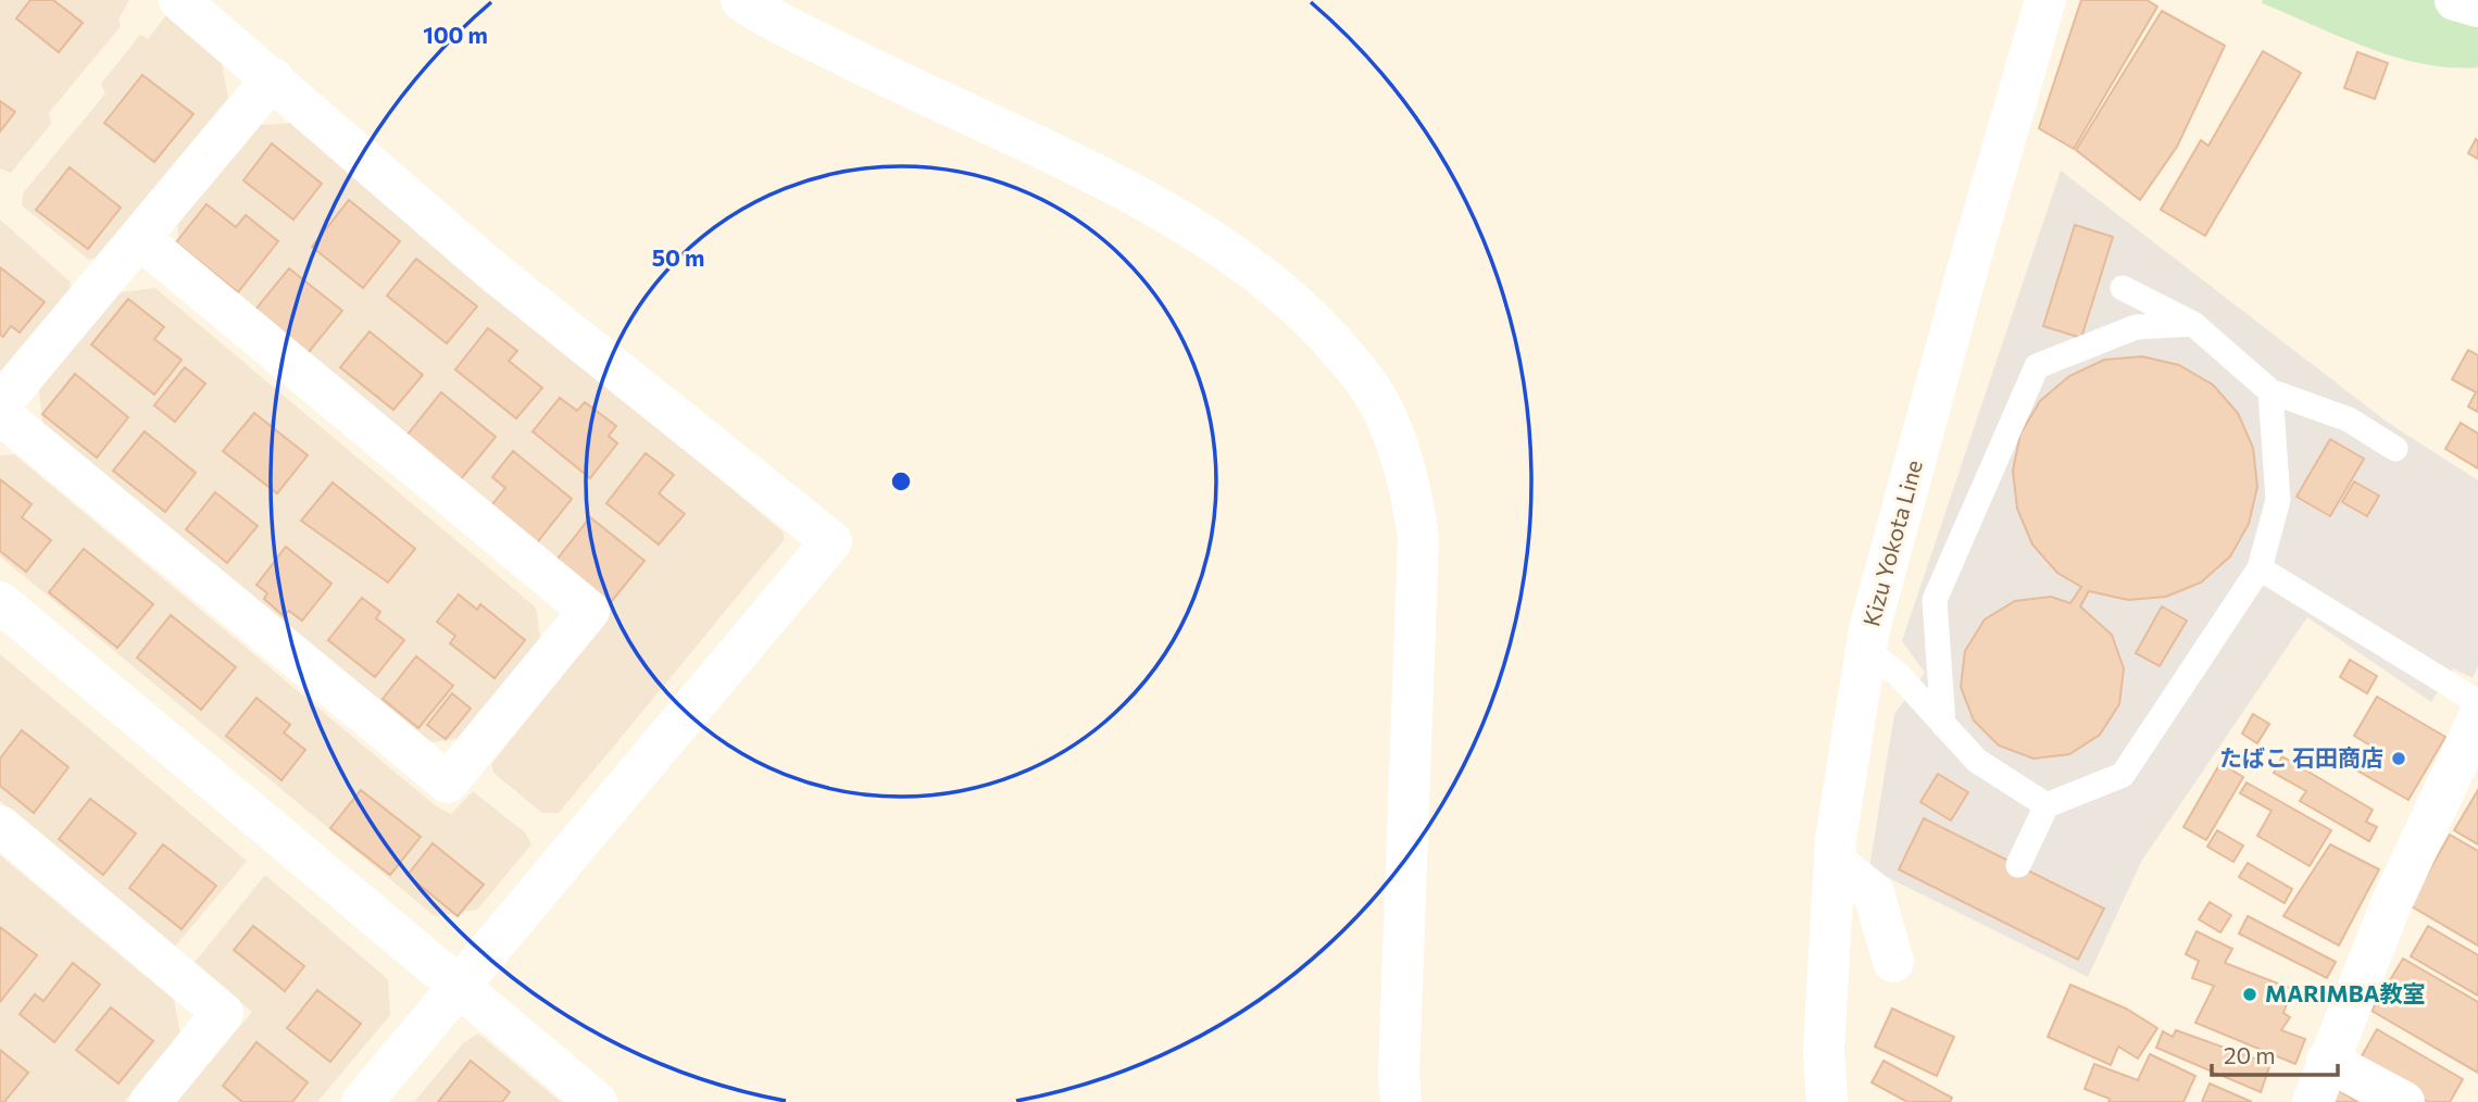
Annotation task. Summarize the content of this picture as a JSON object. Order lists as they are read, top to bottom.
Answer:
{
  "streets": {
    "street": ["Kizu Yokota Line"]
  },
  "places": ["たばこ 石田商店", "MARIMBA教室"],
  "scale_bar": "20 m",
  "rings": ["100 m", "50 m"]
}
